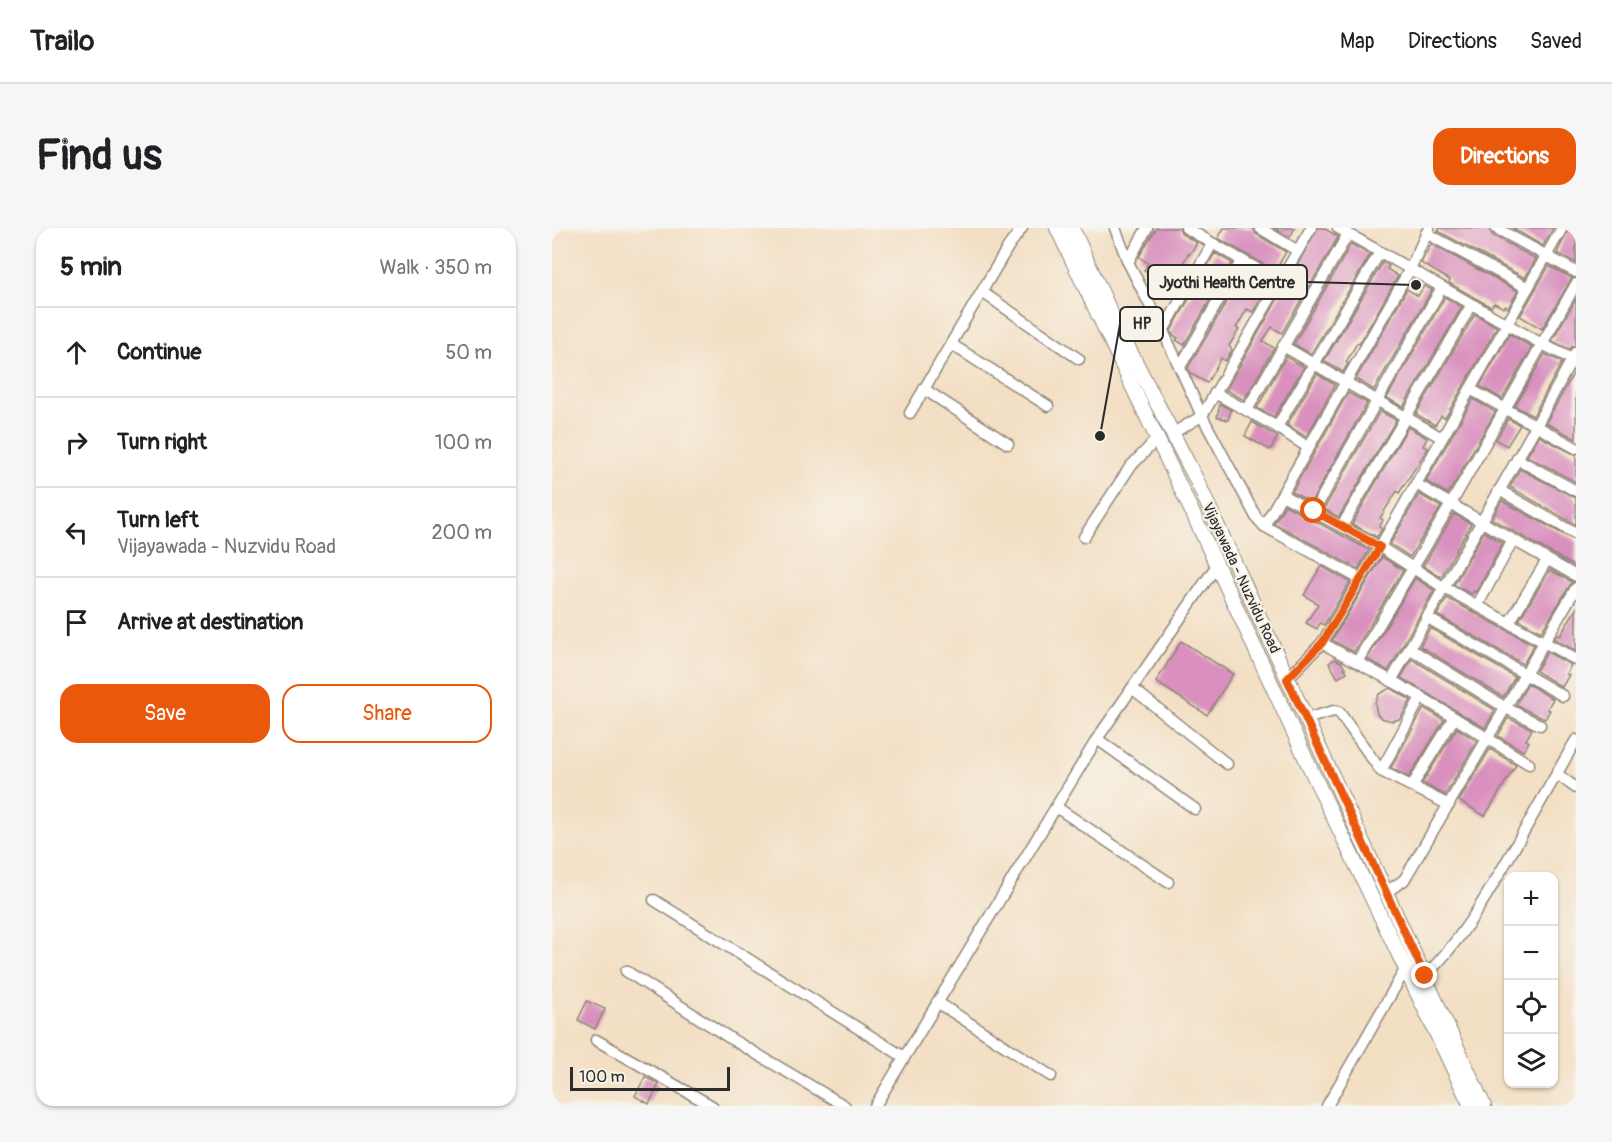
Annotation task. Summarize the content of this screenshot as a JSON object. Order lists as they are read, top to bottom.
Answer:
{
  "streets": {
    "main road": ["Vijayawada - Nuzvidu Road"]
  },
  "places": ["Jyothi Health Centre", "HP"],
  "scale_bar": "100 m",
  "page": {
    "header": "Trailo",
    "nav": ["Map", "Directions", "Saved"],
    "buttons": [
      "Directions",
      ["Save", "Share"]
    ],
    "title": "Find us",
    "heading": ["5 min", "Walk · 350 m"],
    "list": [
      ["Continue", "50 m"],
      ["Turn right", "100 m"],
      ["Turn left", "Vijayawada - Nuzvidu Road", "200 m"],
      "Arrive at destination"
    ],
    "map_buttons": ["+", "−"],
    "scale": "100 m"
  }
}
